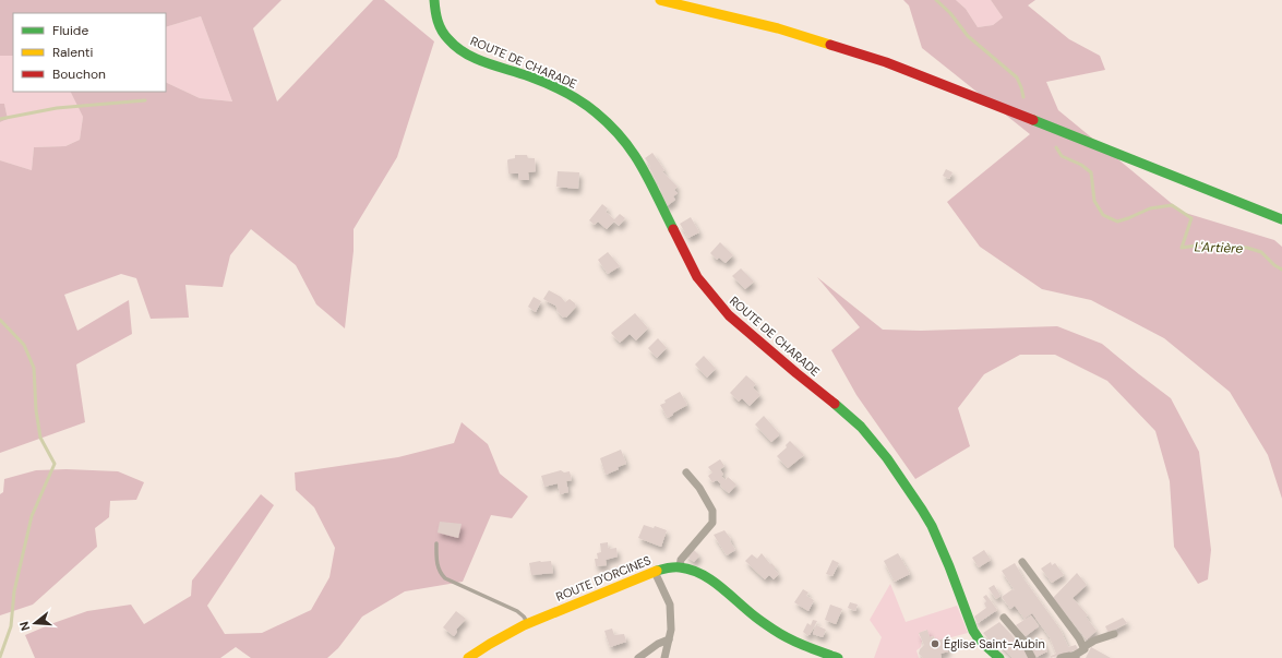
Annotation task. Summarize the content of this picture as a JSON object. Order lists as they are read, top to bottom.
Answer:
{
  "streets": {
    "street": ["ROUTE DE CHARADE", "ROUTE D'ORCINES"]
  },
  "water": ["L'Artière"],
  "places": ["Église Saint-Aubin"],
  "legend": ["Fluide", "Ralenti", "Bouchon"],
  "north": "left"
}
